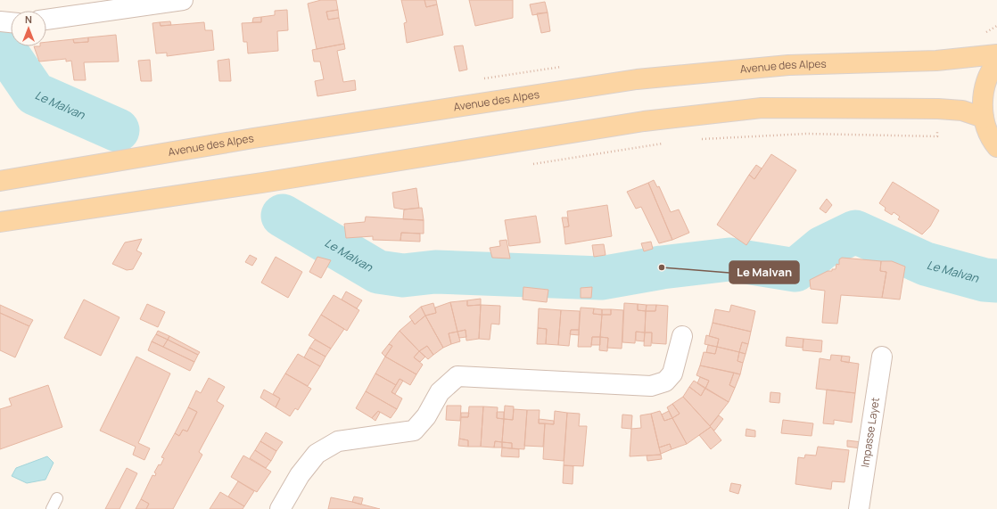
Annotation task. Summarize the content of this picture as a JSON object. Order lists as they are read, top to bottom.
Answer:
{
  "streets": {
    "main road": ["Avenue des Alpes"],
    "street": ["Impasse Layet"]
  },
  "water": ["Le Malvan"],
  "places": ["Le Malvan"],
  "north": "top"
}
